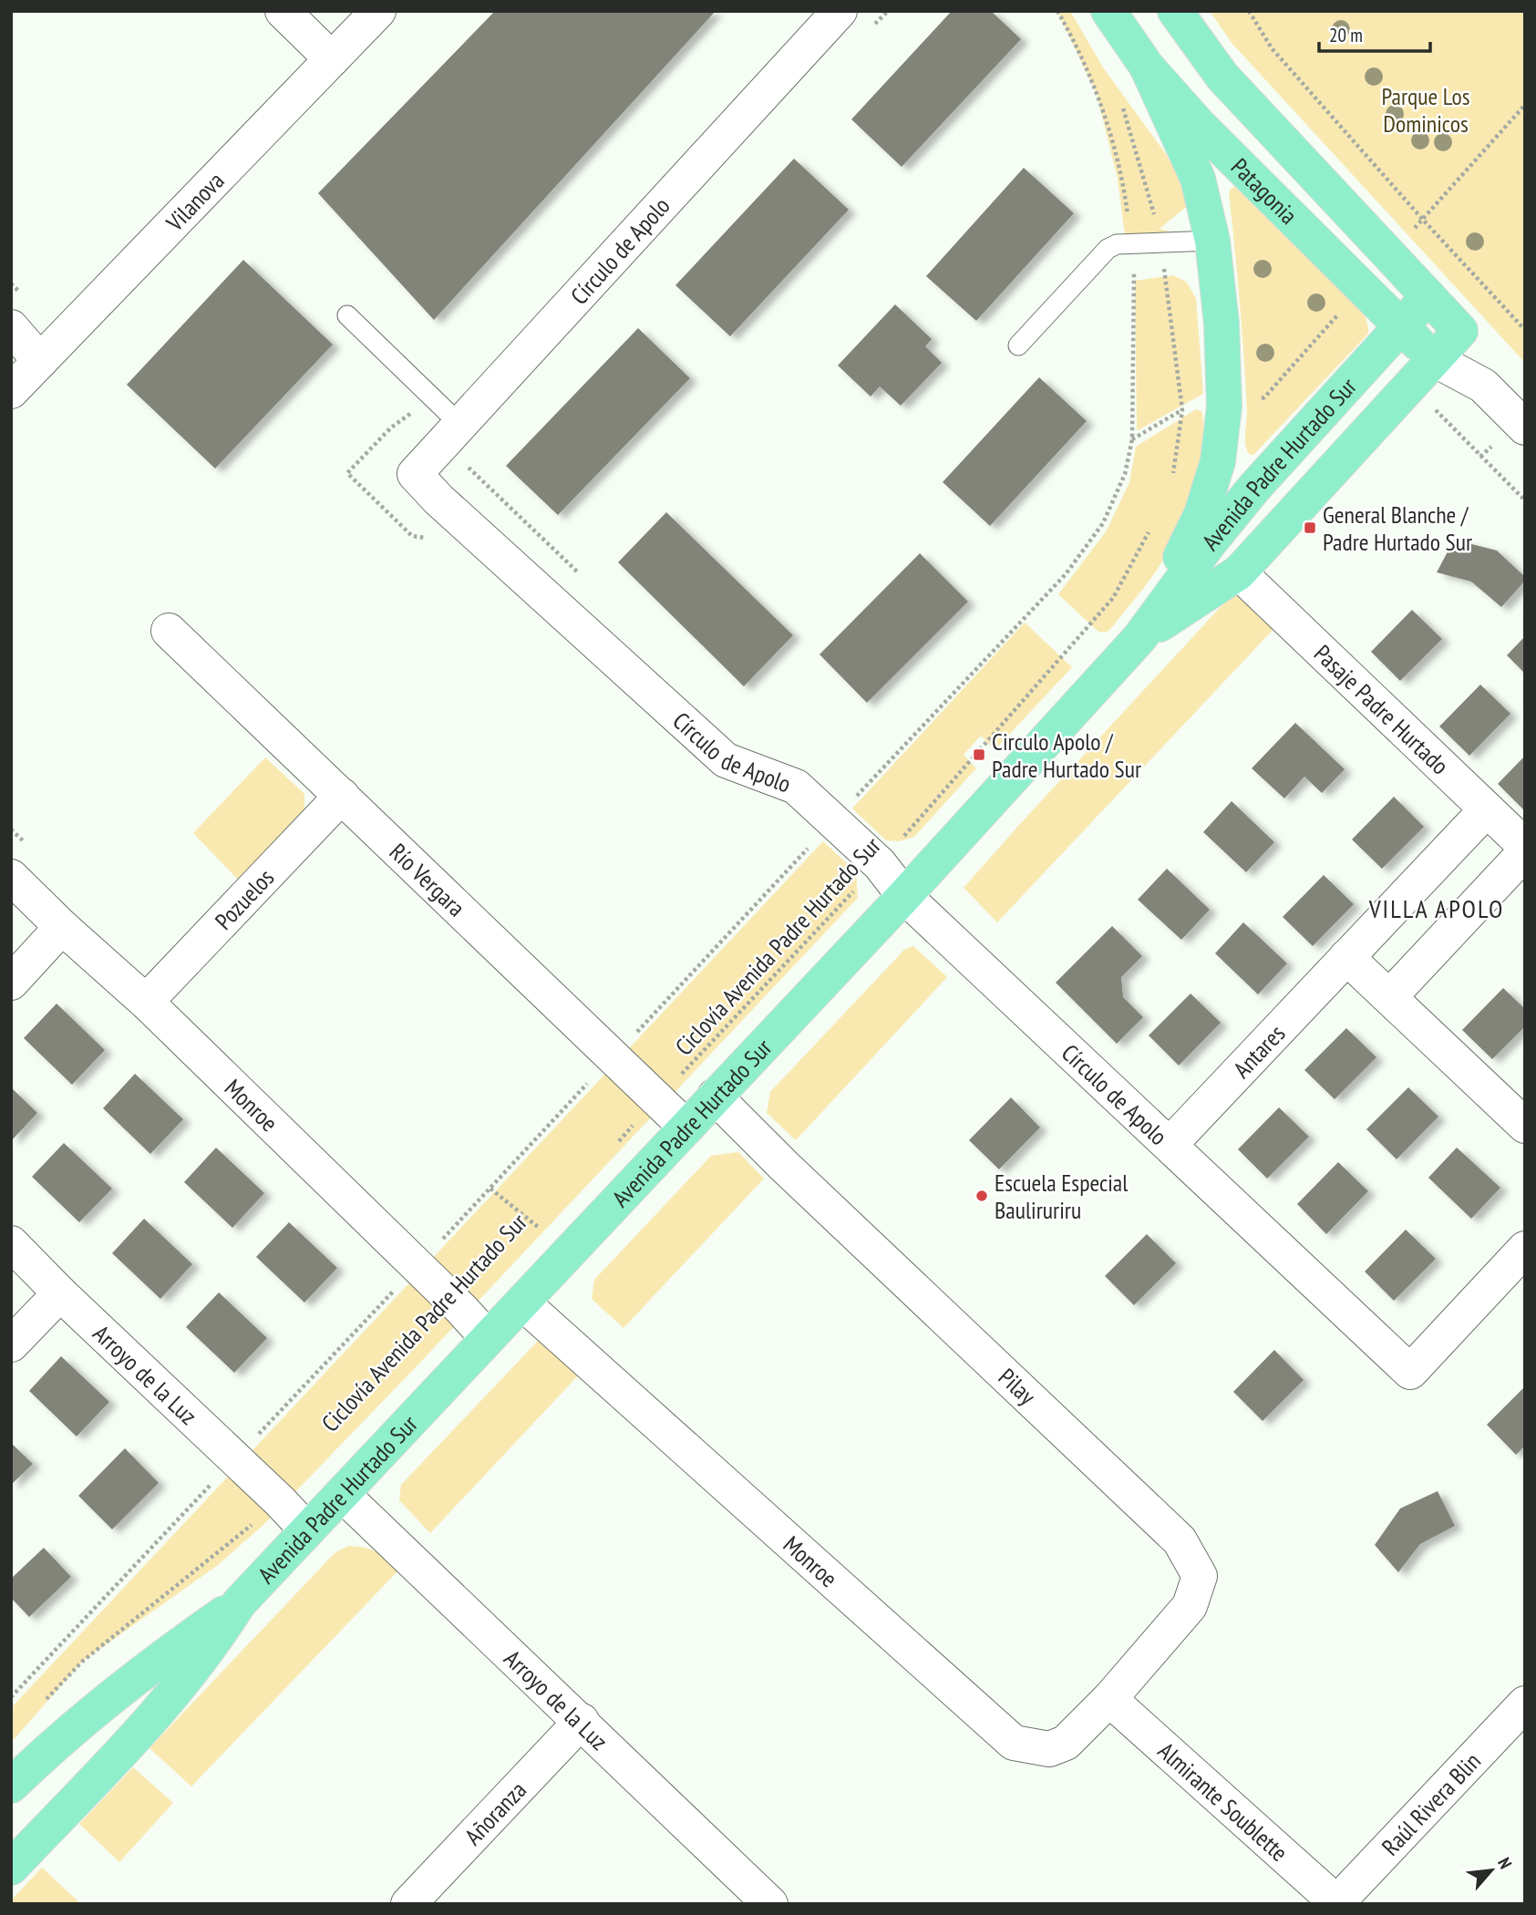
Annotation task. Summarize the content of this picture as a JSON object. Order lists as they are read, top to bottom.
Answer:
{
  "streets": {
    "main road": ["Patagonia", "Avenida Padre Hurtado Sur"],
    "street": [
      "Vilanova",
      "Círculo de Apolo",
      "Pasaje Padre Hurtado",
      "Río Vergara",
      "Pozuelos",
      "Antares",
      "Monroe",
      "Arroyo de la Luz",
      "Pilay",
      "Almirante Soublette",
      "Raúl Rivera Blin",
      "Añoranza"
    ],
    "path": ["Ciclovía Avenida Padre Hurtado Sur"]
  },
  "crossings": [
    ["Patagonia", "Avenida Padre Hurtado Sur"],
    ["Círculo de Apolo", "Avenida Padre Hurtado Sur"],
    ["Círculo de Apolo", "Ciclovía Avenida Padre Hurtado Sur"],
    ["Círculo de Apolo", "Antares"],
    ["Avenida Padre Hurtado Sur", "Pasaje Padre Hurtado"],
    ["Avenida Padre Hurtado Sur", "Río Vergara"],
    ["Avenida Padre Hurtado Sur", "Monroe"],
    ["Avenida Padre Hurtado Sur", "Arroyo de la Luz"],
    ["Avenida Padre Hurtado Sur", "Pilay"],
    ["Pasaje Padre Hurtado", "Antares"],
    ["Río Vergara", "Pozuelos"],
    ["Río Vergara", "Ciclovía Avenida Padre Hurtado Sur"],
    ["Pozuelos", "Monroe"],
    ["Monroe", "Pilay"],
    ["Monroe", "Almirante Soublette"],
    ["Arroyo de la Luz", "Añoranza"],
    ["Pilay", "Almirante Soublette"],
    ["Almirante Soublette", "Raúl Rivera Blin"]
  ],
  "districts": ["VILLA APOLO"],
  "parks": ["Parque Los Dominicos"],
  "places": {
    "transit": ["General Blanche / Padre Hurtado Sur", "Circulo Apolo / Padre Hurtado Sur"],
    "other": ["Escuela Especial Bauliruriru"]
  },
  "scale_bar": "20 m",
  "north": "top right"
}
